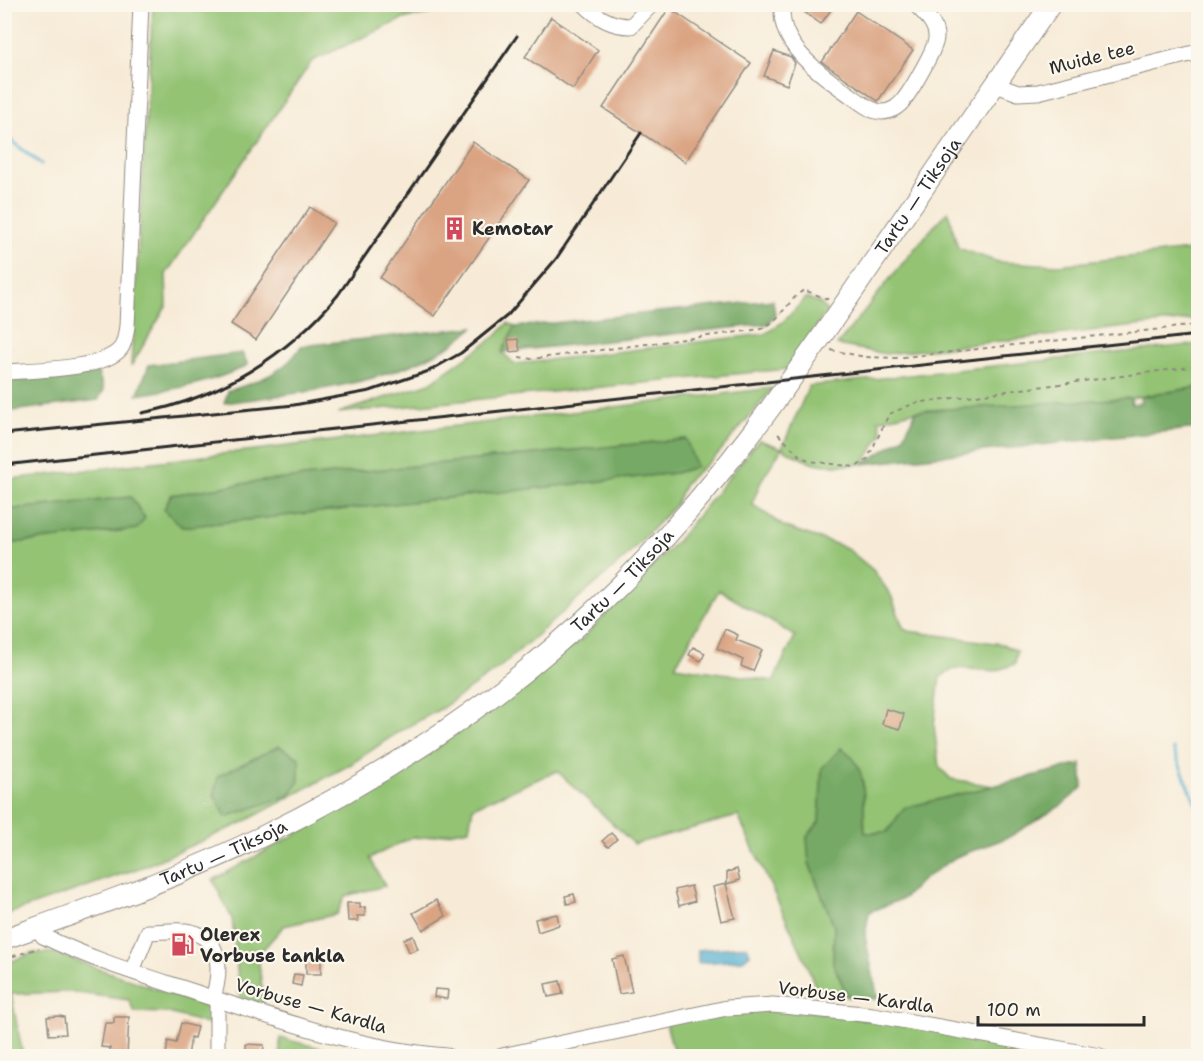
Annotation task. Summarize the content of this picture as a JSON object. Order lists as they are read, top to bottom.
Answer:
{
  "streets": {
    "main road": ["Tartu — Tiksoja"],
    "street": ["Muide tee", "Vorbuse — Kardla"]
  },
  "crossings": [
    ["Muide tee", "Tartu — Tiksoja"],
    ["Tartu — Tiksoja", "Vorbuse — Kardla"]
  ],
  "places": {
    "building": ["Kemotar"],
    "fuel station": ["Olerex Vorbuse tankla"]
  },
  "scale_bar": "100 m"
}
